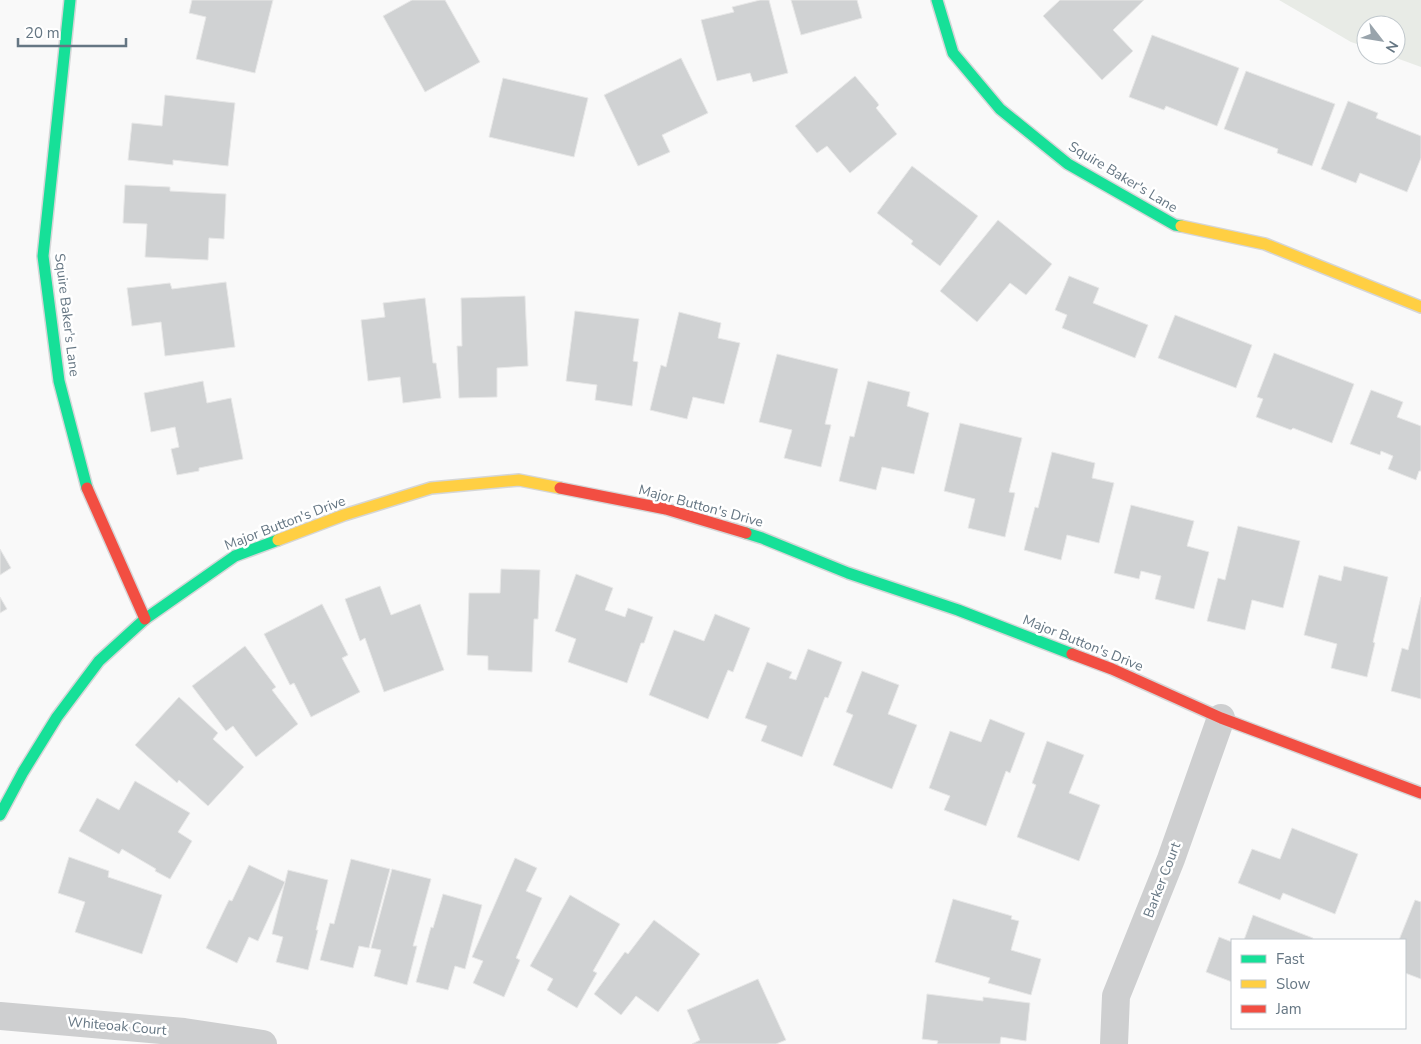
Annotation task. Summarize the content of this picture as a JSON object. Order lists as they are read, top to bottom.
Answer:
{
  "streets": {
    "street": [
      "Squire Baker's Lane",
      "Major Button's Drive",
      "Barker Court",
      "Whiteoak Court"
    ]
  },
  "crossings": [
    ["Squire Baker's Lane", "Major Button's Drive"],
    ["Major Button's Drive", "Barker Court"]
  ],
  "legend": ["Fast", "Slow", "Jam"],
  "scale_bar": "20 m",
  "north": "bottom right"
}
